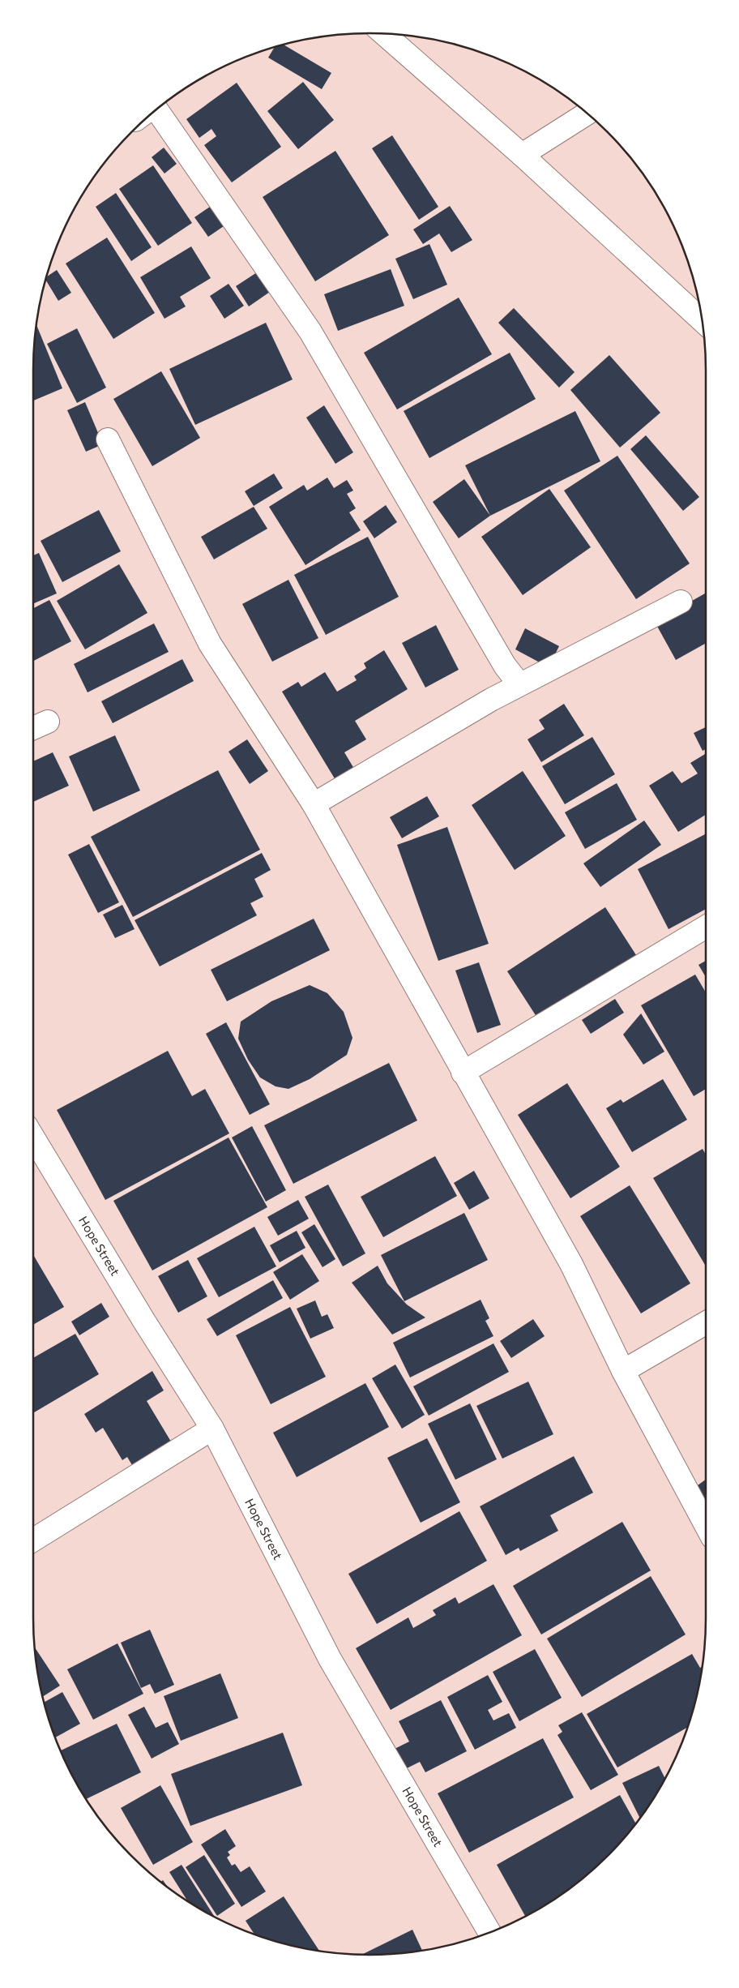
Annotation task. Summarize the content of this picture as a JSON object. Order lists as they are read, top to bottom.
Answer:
{
  "streets": {
    "street": ["Hope Street"]
  }
}
